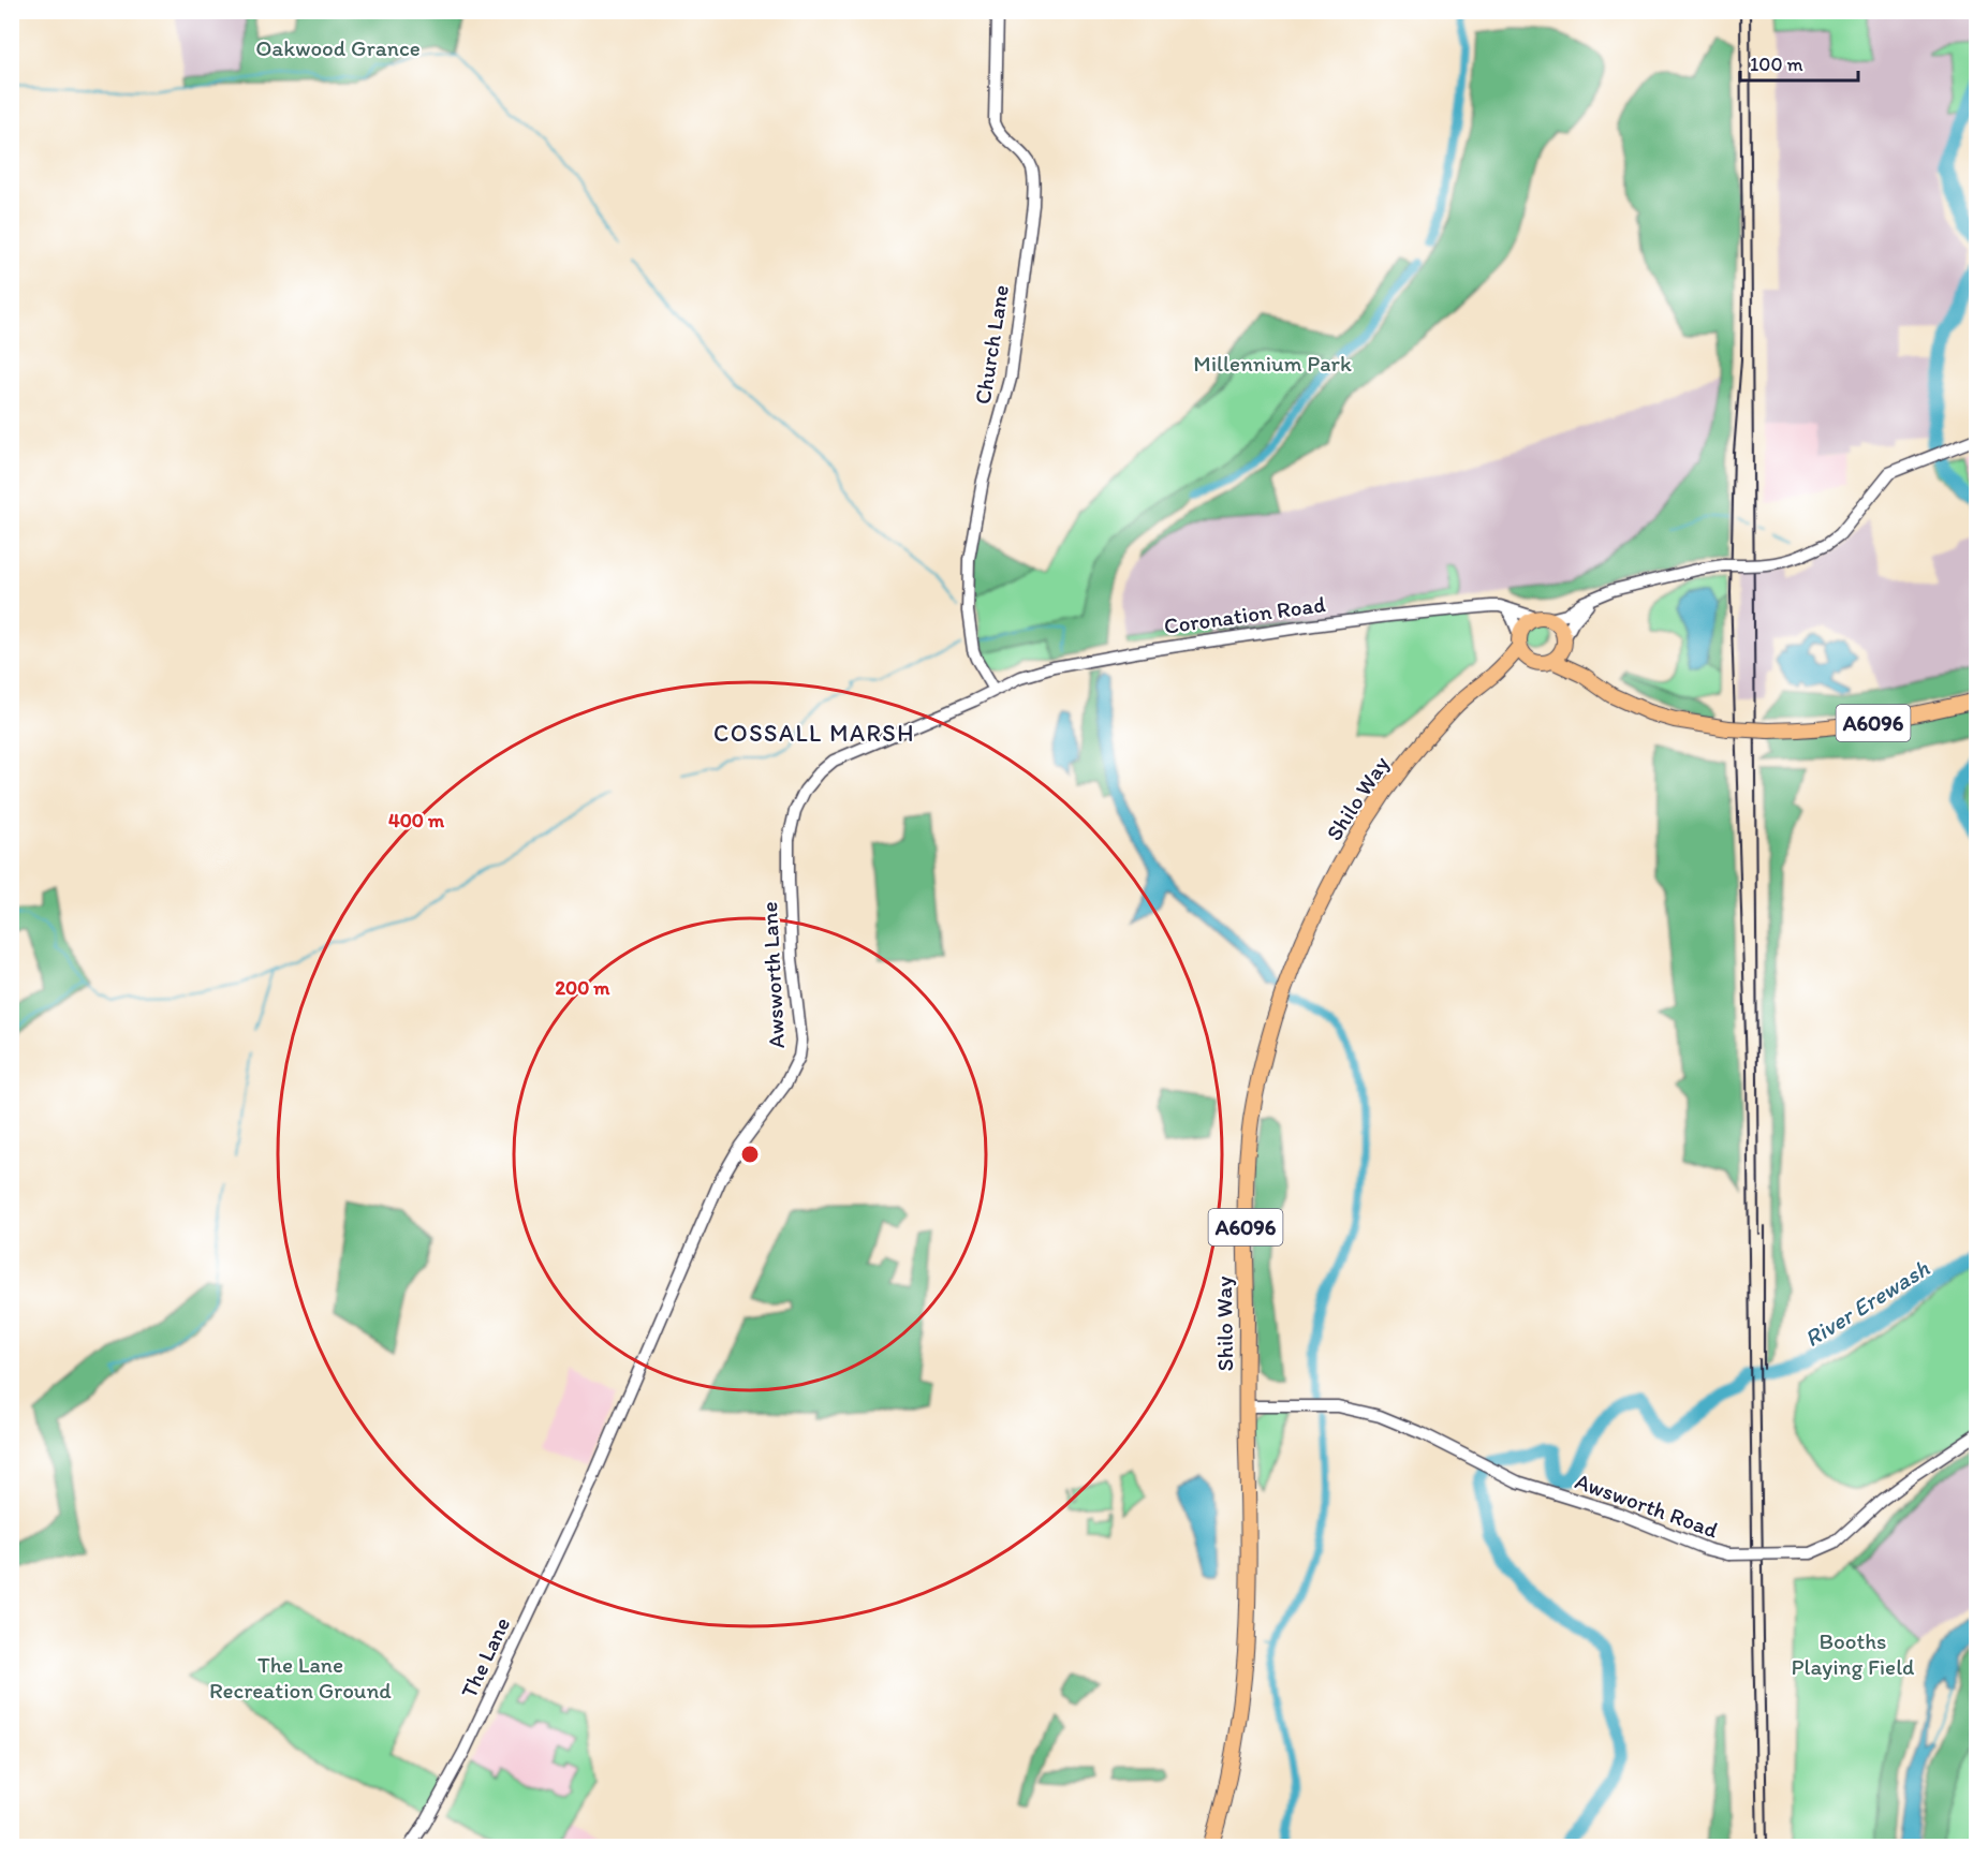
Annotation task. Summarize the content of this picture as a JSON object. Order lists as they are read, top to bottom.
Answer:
{
  "streets": {
    "main road": ["A6096", "Shilo Way"],
    "street": [
      "Church Lane",
      "Coronation Road",
      "Awsworth Lane",
      "Awsworth Road",
      "The Lane"
    ]
  },
  "crossings": [
    ["Church Lane", "Coronation Road"],
    ["Church Lane", "Awsworth Lane"],
    ["Coronation Road", "A6096"],
    ["Coronation Road", "Shilo Way"],
    ["Coronation Road", "Awsworth Lane"],
    ["A6096", "Shilo Way"],
    ["Shilo Way", "Awsworth Road"],
    ["Awsworth Lane", "The Lane"]
  ],
  "districts": ["COSSALL MARSH"],
  "water": ["River Erewash"],
  "parks": [
    "Oakwood Grance",
    "Millennium Park",
    "Booths Playing Field",
    "The Lane Recreation Ground"
  ],
  "scale_bar": "100 m",
  "rings": ["400 m", "200 m"]
}
